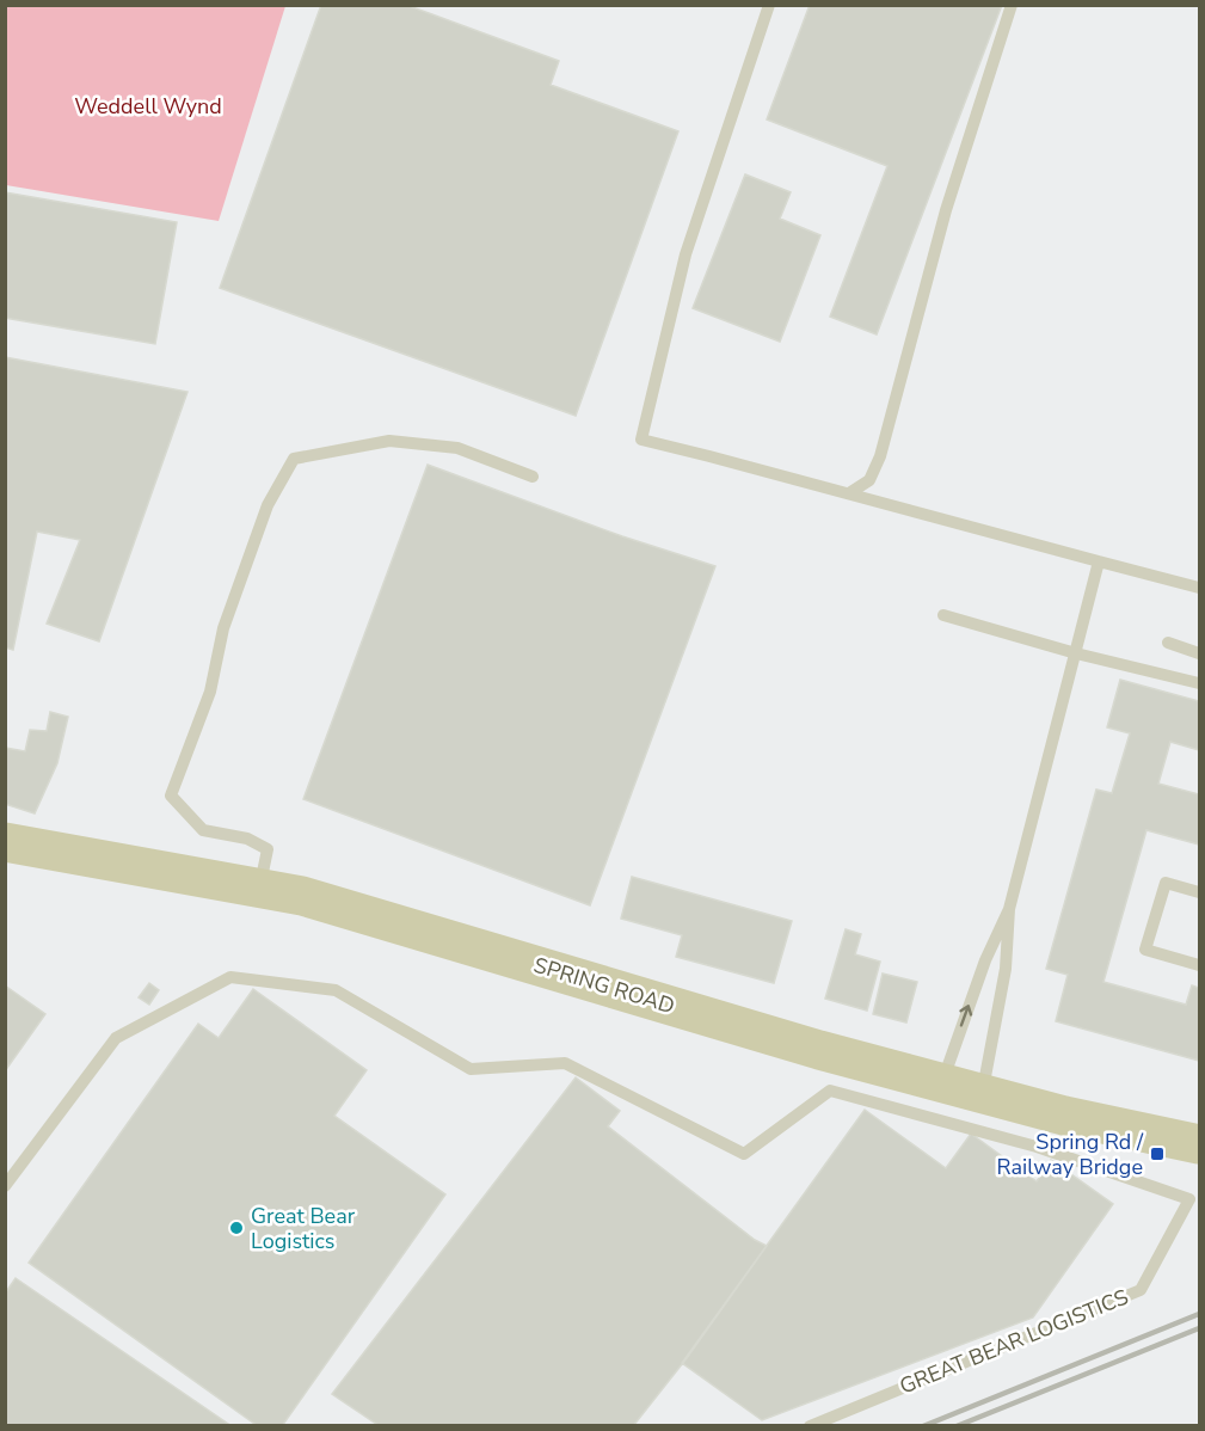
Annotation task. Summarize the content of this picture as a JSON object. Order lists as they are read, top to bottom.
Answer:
{
  "streets": {
    "main road": ["SPRING ROAD"],
    "lane": ["GREAT BEAR LOGISTICS"]
  },
  "parks": ["Weddell Wynd"],
  "places": {
    "transit": ["Spring Rd / Railway Bridge"],
    "other": ["Great Bear Logistics"]
  }
}
